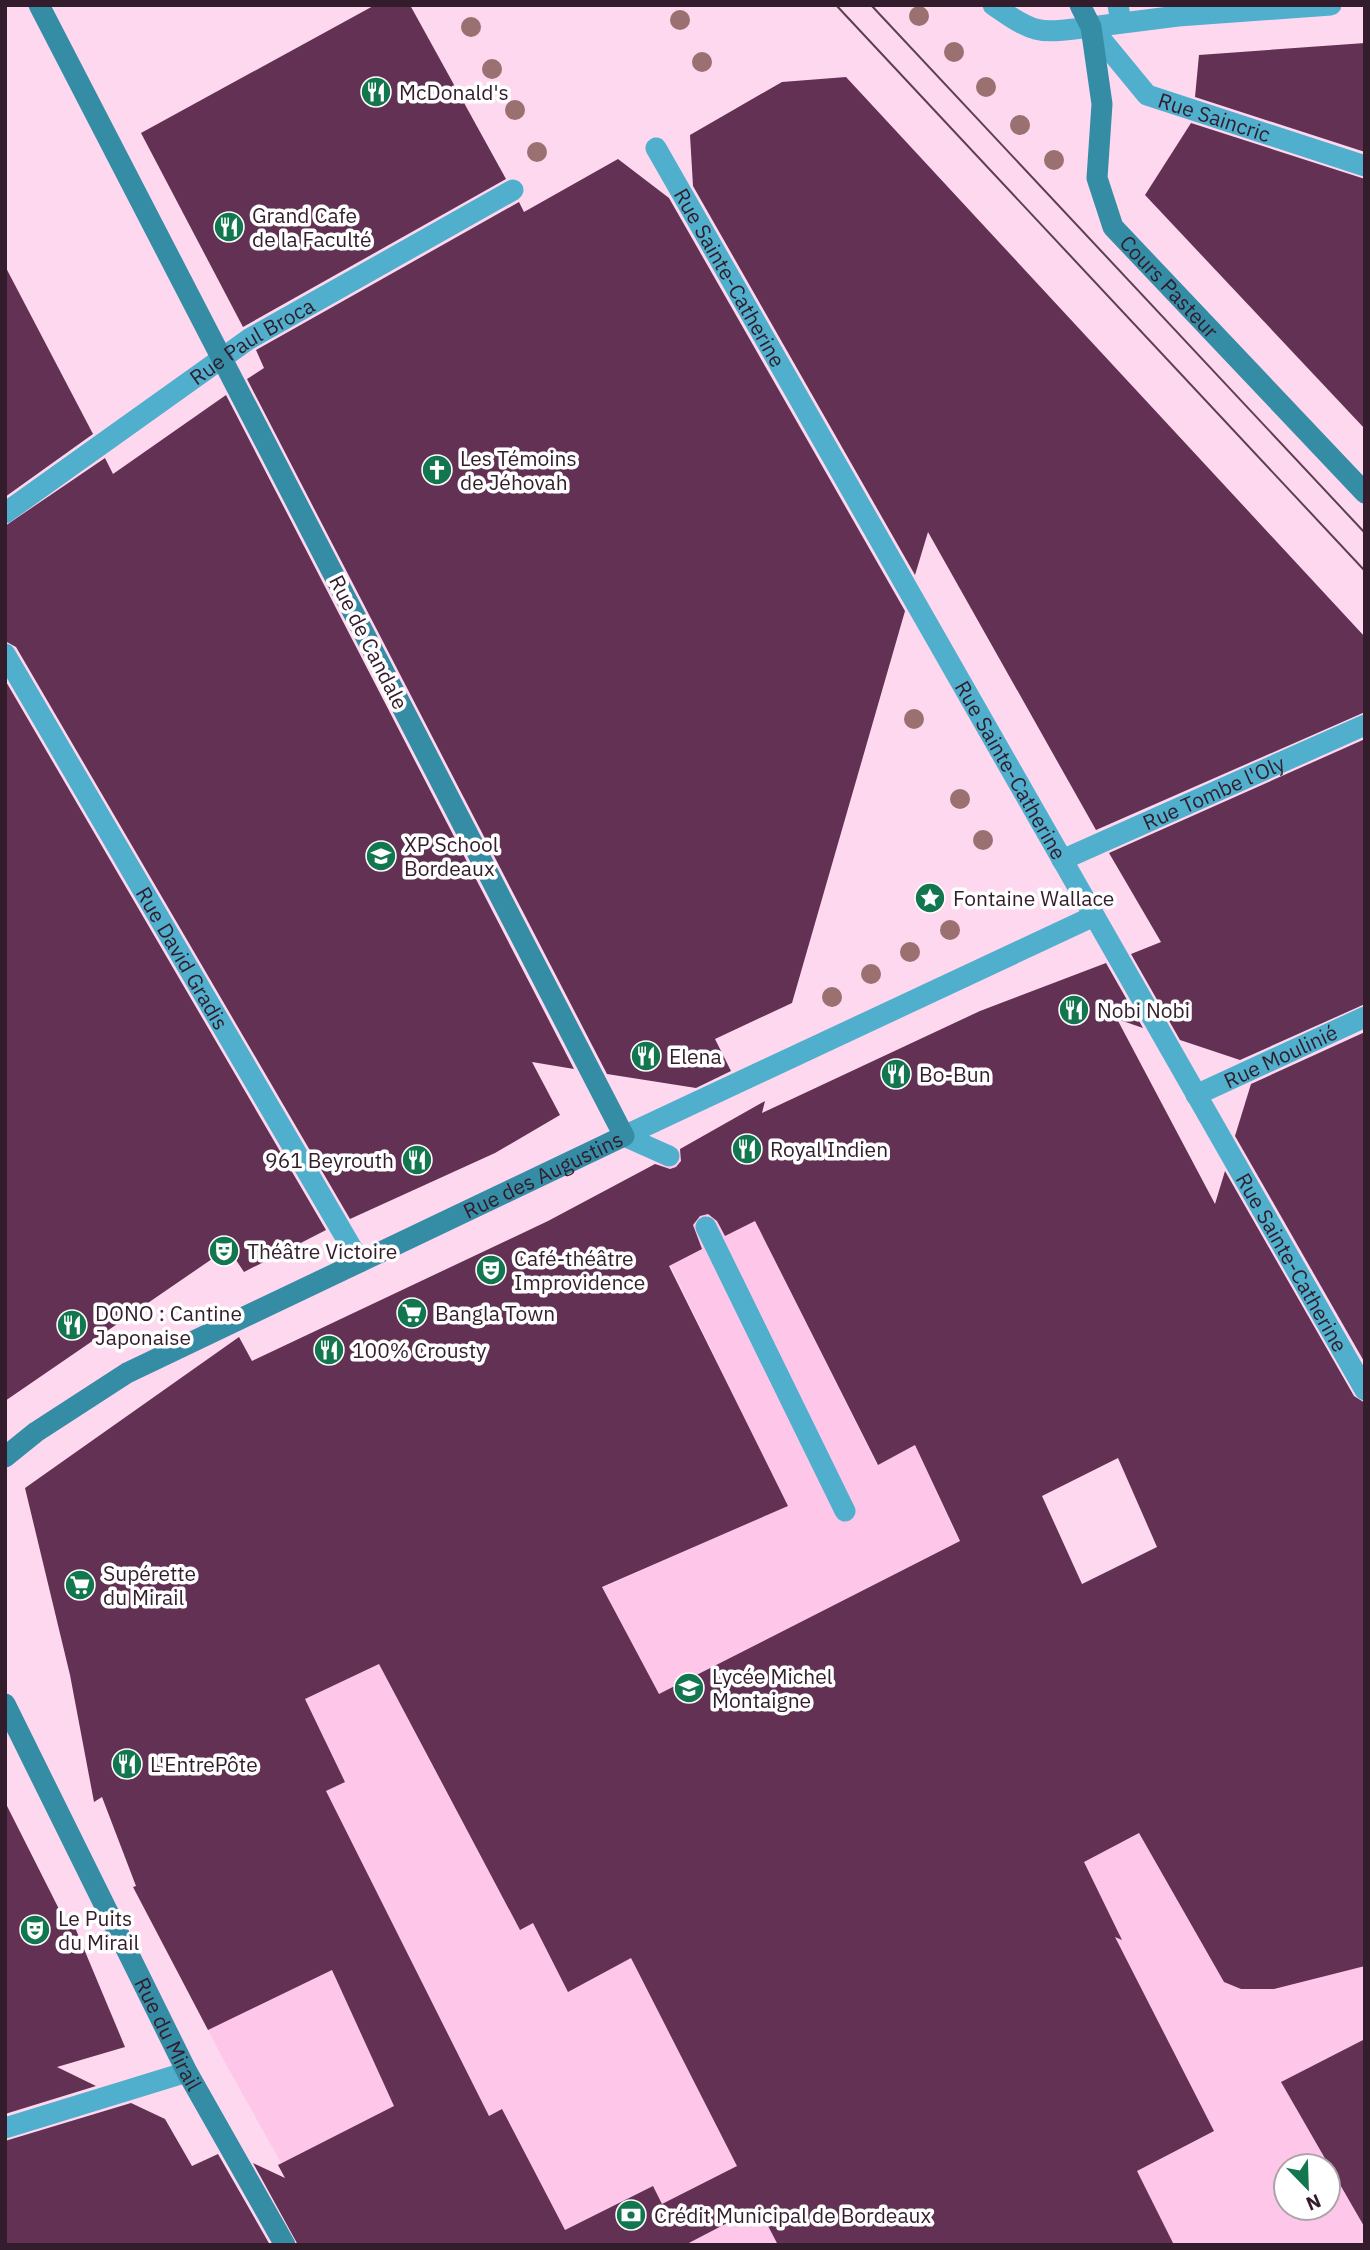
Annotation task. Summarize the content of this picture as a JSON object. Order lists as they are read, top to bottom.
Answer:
{
  "streets": {
    "street": [
      "Rue Saincric",
      "Rue Sainte-Catherine",
      "Cours Pasteur",
      "Rue Paul Broca",
      "Rue de Candale",
      "Rue Tombe l'Oly",
      "Rue David Gradis",
      "Rue Moulinié",
      "Rue des Augustins",
      "Rue du Mirail"
    ]
  },
  "crossings": [
    ["Rue Saincric", "Cours Pasteur"],
    ["Rue Sainte-Catherine", "Rue Tombe l'Oly"],
    ["Rue Sainte-Catherine", "Rue Moulinié"],
    ["Rue Sainte-Catherine", "Rue des Augustins"],
    ["Rue Paul Broca", "Rue de Candale"],
    ["Rue de Candale", "Rue des Augustins"],
    ["Rue David Gradis", "Rue des Augustins"]
  ],
  "places": {
    "restaurant": [
      "McDonald's",
      "Grand Cafe de la Faculté",
      "Nobi Nobi",
      "Elena",
      "Bo-Bun",
      "Royal Indien",
      "961 Beyrouth",
      "DONO : Cantine Japonaise",
      "100% Crousty",
      "L'EntrePôte"
    ],
    "church": ["Les Témoins de Jéhovah"],
    "school or university": ["XP School Bordeaux", "Lycée Michel Montaigne"],
    "place": ["Fontaine Wallace"],
    "theatre": ["Théâtre Victoire", "Café-théâtre Improvidence", "Le Puits du Mirail"],
    "supermarket": ["Bangla Town", "Supérette du Mirail"],
    "bank": ["Crédit Municipal de Bordeaux"]
  },
  "north": "bottom right"
}
